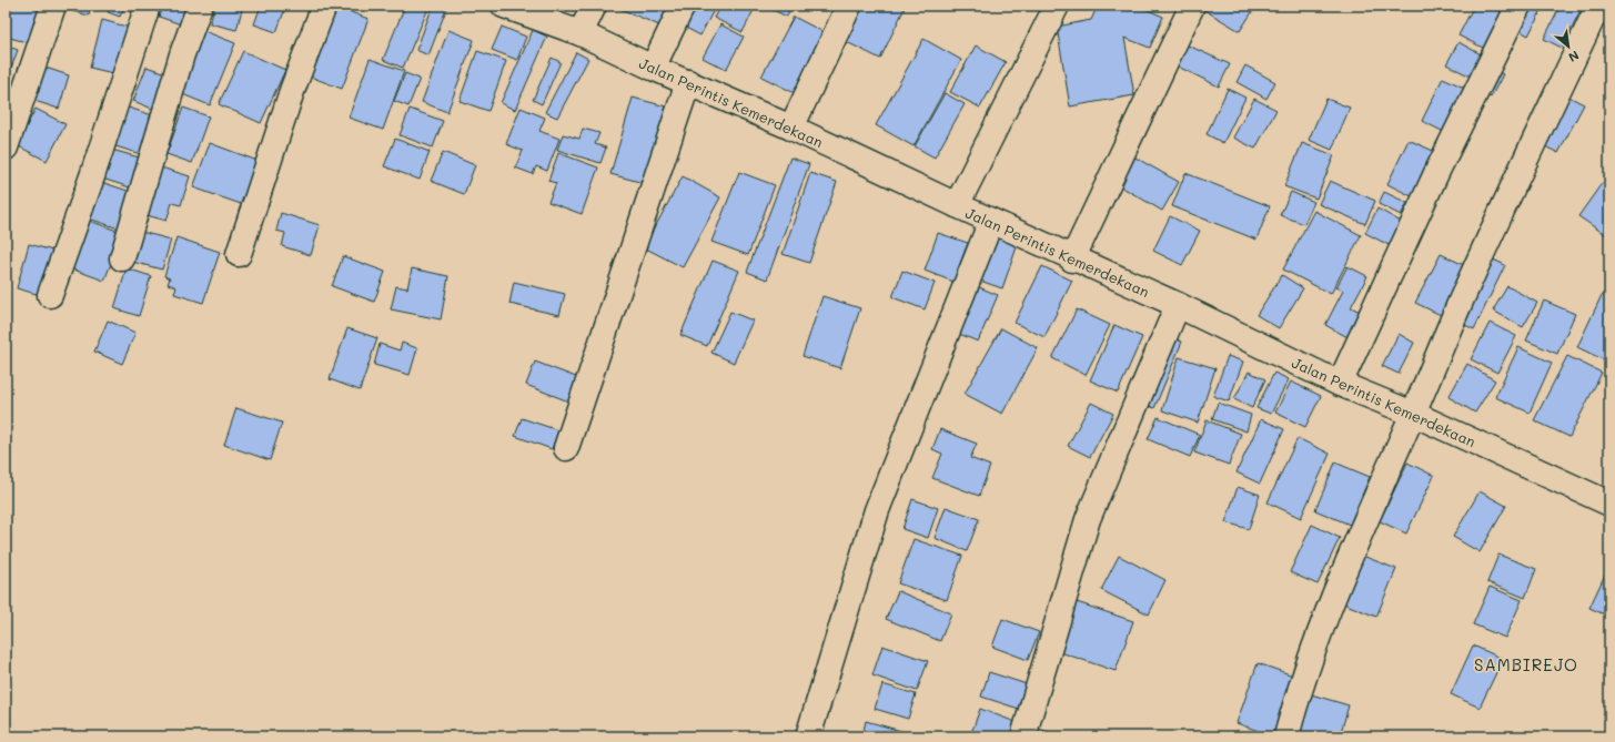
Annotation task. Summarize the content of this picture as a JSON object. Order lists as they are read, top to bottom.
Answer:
{
  "streets": {
    "street": ["Jalan Perintis Kemerdekaan"]
  },
  "districts": ["SAMBIREJO"],
  "north": "bottom right"
}
